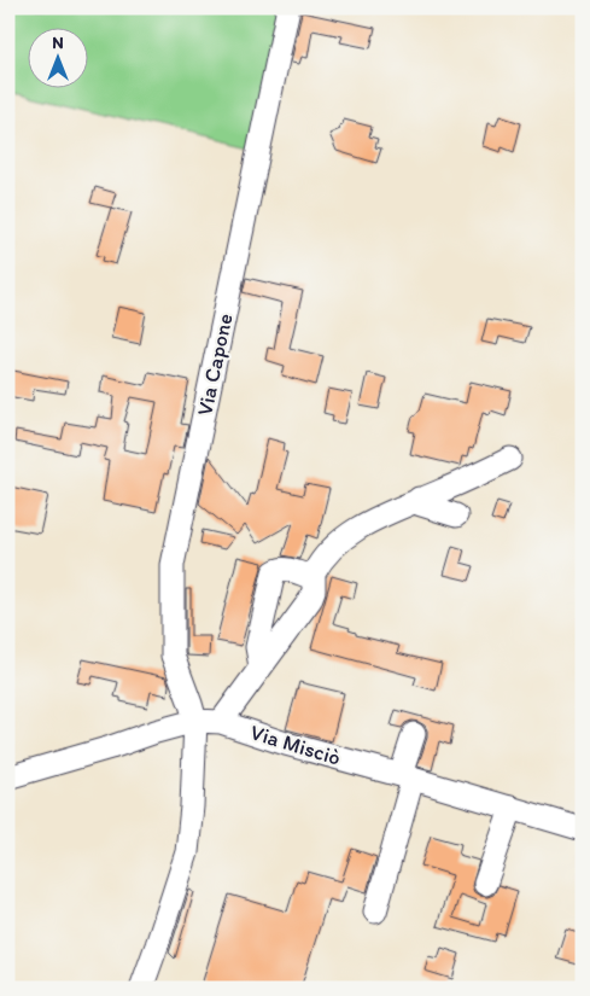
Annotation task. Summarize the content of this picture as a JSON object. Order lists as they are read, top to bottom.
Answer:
{
  "streets": {
    "street": ["Via Capone", "Via Misciò"]
  },
  "crossings": [
    ["Via Capone", "Via Misciò"]
  ],
  "north": "top"
}
